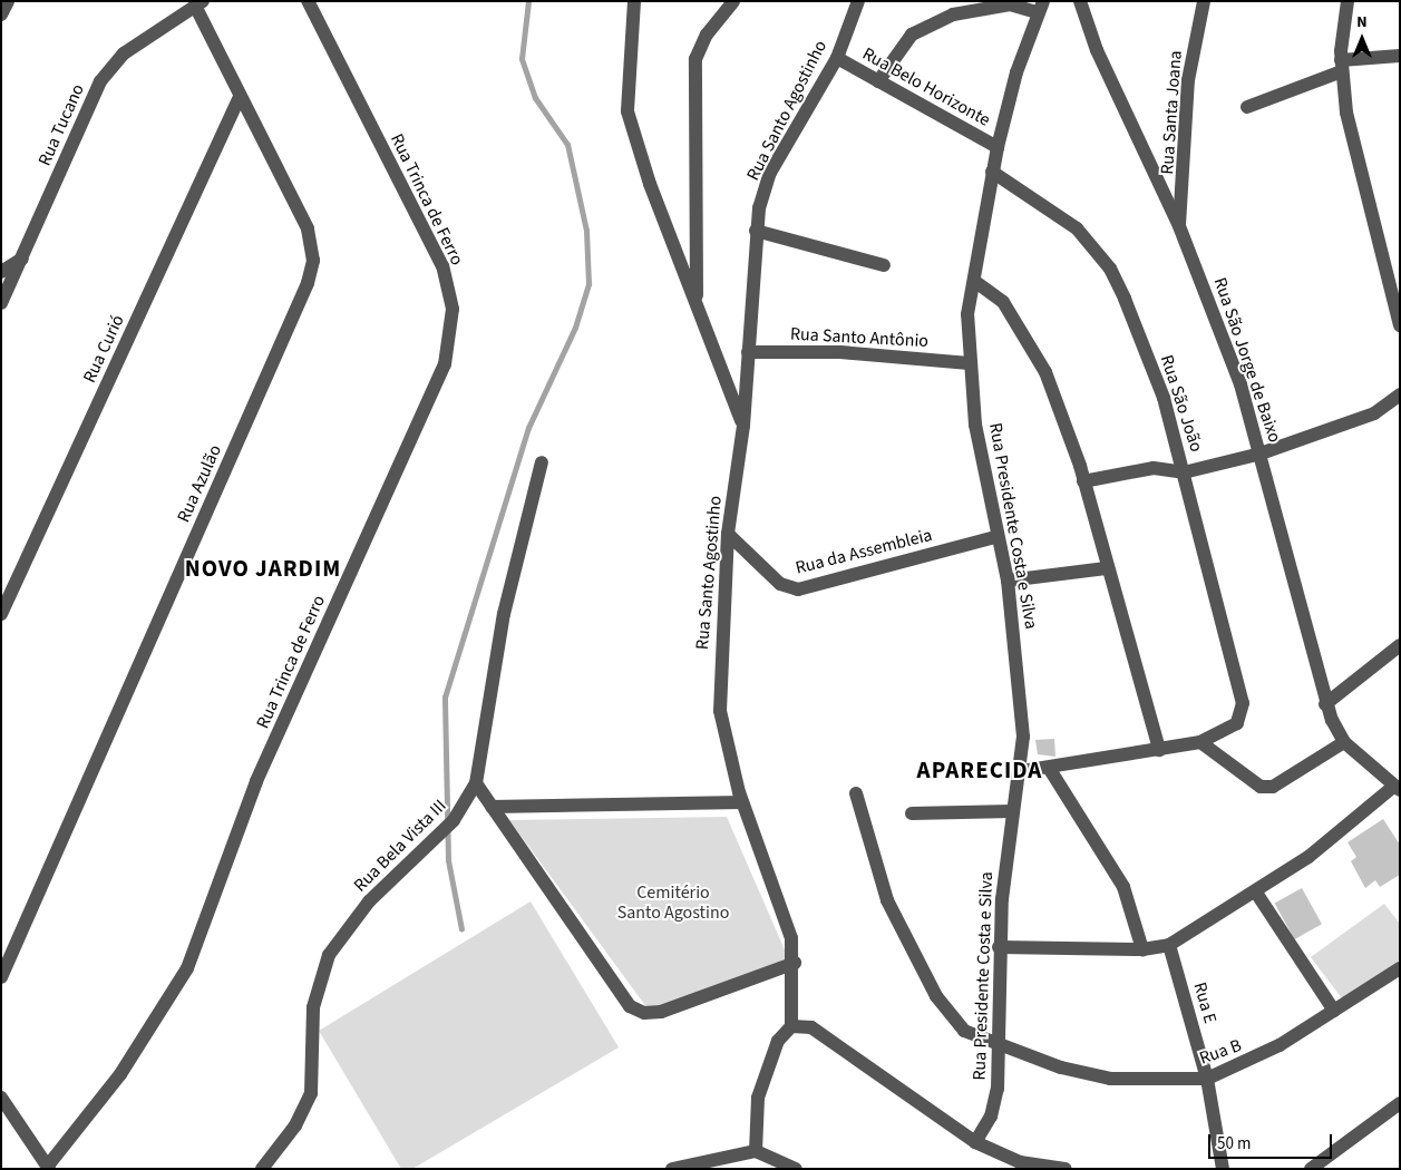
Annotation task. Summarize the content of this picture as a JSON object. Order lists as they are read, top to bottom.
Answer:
{
  "streets": {
    "street": [
      "Rua Belo Horizonte",
      "Rua Santo Agostinho",
      "Rua Santa Joana",
      "Rua Tucano",
      "Rua Trinca de Ferro",
      "Rua Santo Antônio",
      "Rua Curió",
      "Rua São Jorge de Baixo",
      "Rua São João",
      "Rua Azulão",
      "Rua Presidente Costa e Silva",
      "Rua da Assembleia",
      "Rua Bela Vista III",
      "Rua E",
      "Rua B"
    ]
  },
  "crossings": [
    ["Rua Belo Horizonte", "Rua Santo Agostinho"],
    ["Rua Belo Horizonte", "Rua Presidente Costa e Silva"],
    ["Rua Santo Agostinho", "Rua Santo Antônio"],
    ["Rua Santo Agostinho", "Rua da Assembleia"],
    ["Rua Santa Joana", "Rua São Jorge de Baixo"],
    ["Rua Tucano", "Rua Azulão"],
    ["Rua Santo Antônio", "Rua Presidente Costa e Silva"],
    ["Rua Curió", "Rua Azulão"],
    ["Rua São João", "Rua Presidente Costa e Silva"],
    ["Rua Presidente Costa e Silva", "Rua da Assembleia"],
    ["Rua Presidente Costa e Silva", "Rua B"],
    ["Rua E", "Rua B"]
  ],
  "districts": ["NOVO JARDIM", "APARECIDA"],
  "parks": ["Cemitério Santo Agostino"],
  "scale_bar": "50 m",
  "north": "top"
}
